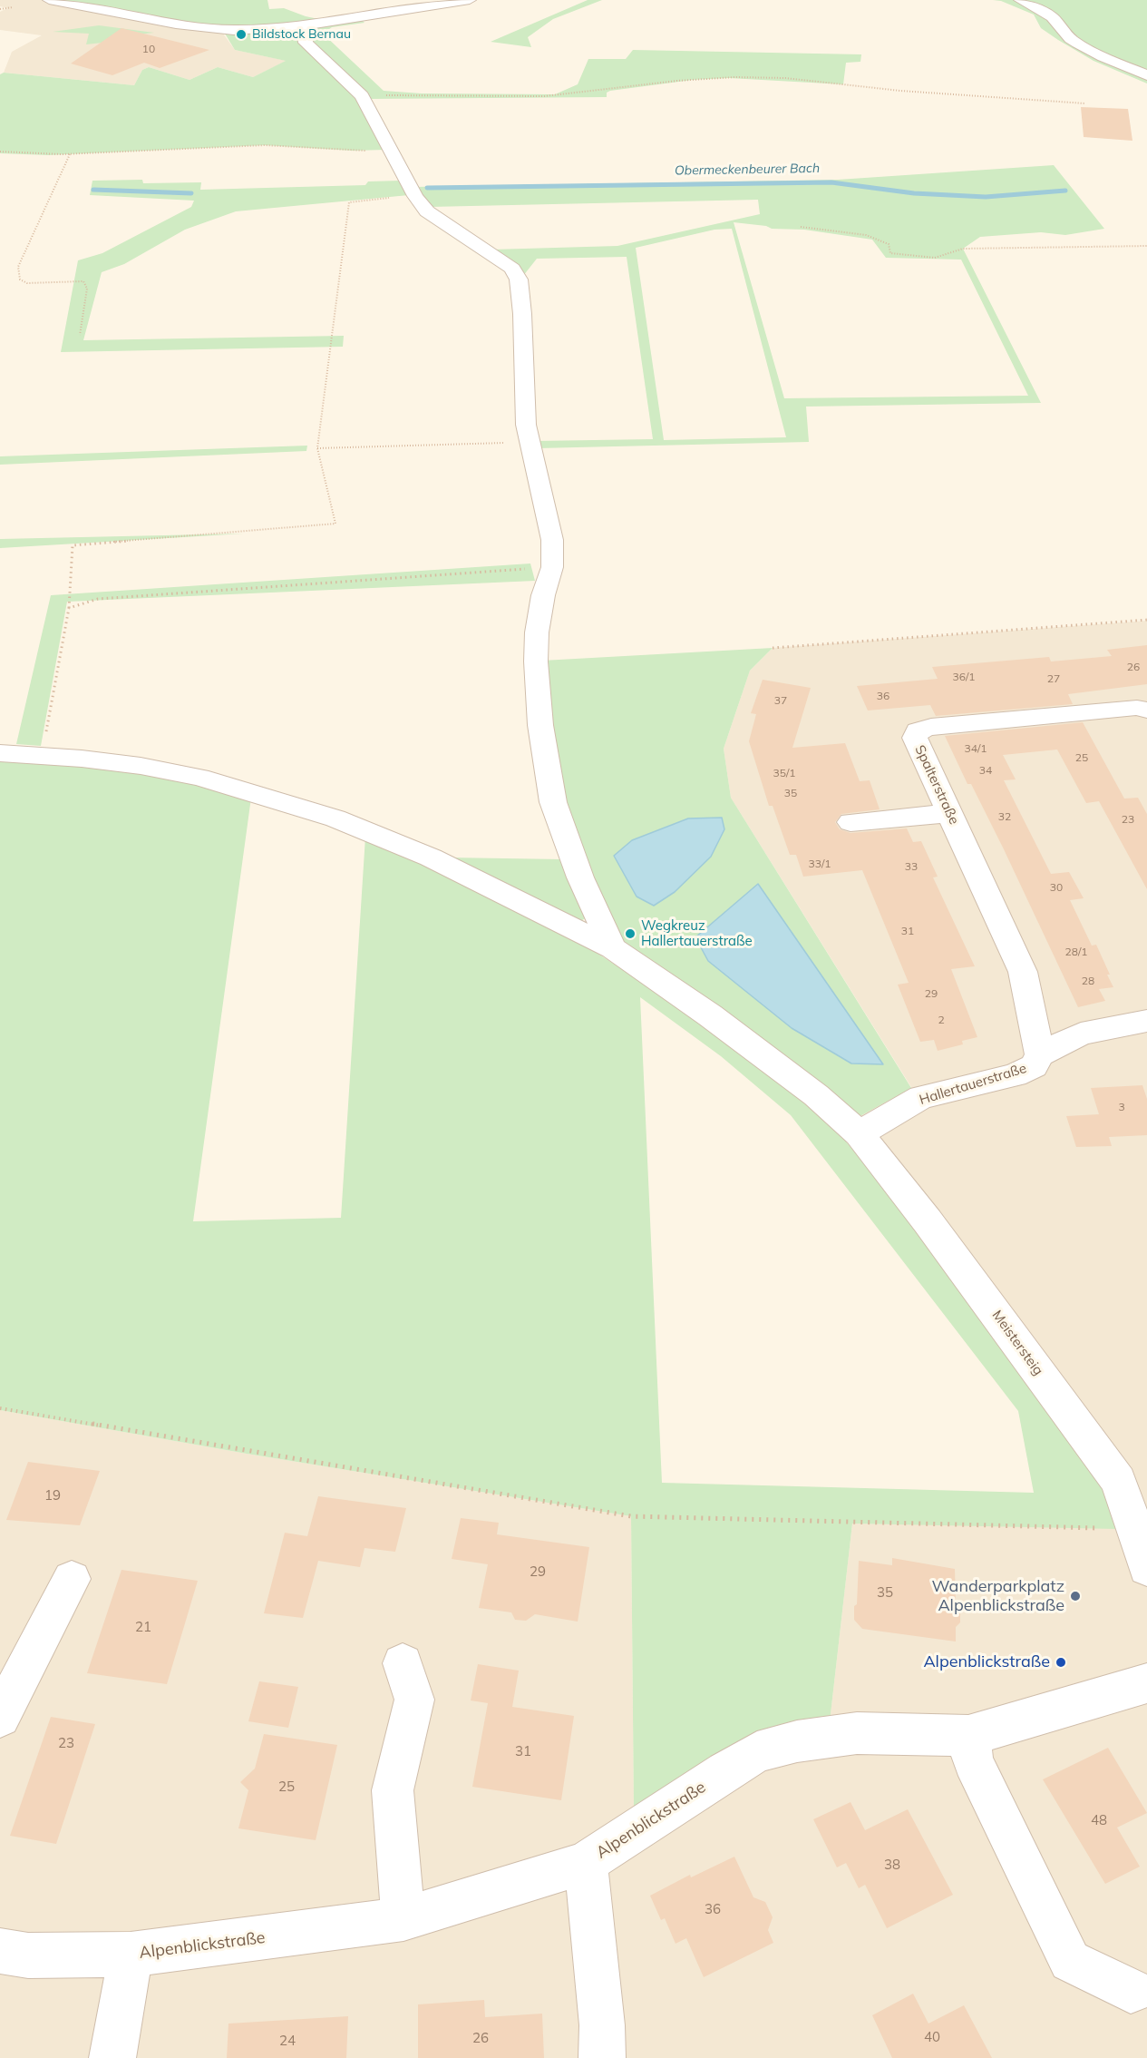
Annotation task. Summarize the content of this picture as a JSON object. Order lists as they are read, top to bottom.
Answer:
{
  "streets": {
    "street": [
      "Spalterstraße",
      "Hallertauerstraße",
      "Meistersteig",
      "Alpenblickstraße"
    ]
  },
  "crossings": [
    ["Spalterstraße", "Hallertauerstraße"],
    ["Hallertauerstraße", "Meistersteig"]
  ],
  "water": ["Obermeckenbeurer Bach"],
  "places": [
    "Bildstock Bernau",
    "Wegkreuz Hallertauerstraße",
    "Wanderparkplatz Alpenblickstraße",
    "Alpenblickstraße"
  ],
  "house_numbers": [
    "10",
    "26",
    "36/1",
    "27",
    "36",
    "37",
    "34/1",
    "25",
    "34",
    "35/1",
    "35",
    "32",
    "23",
    "33/1",
    "33",
    "30",
    "31",
    "28/1",
    "28",
    "29",
    "2",
    "3",
    "19",
    "29",
    "35",
    "21",
    "23",
    "31",
    "25",
    "48",
    "38",
    "36",
    "40",
    "26",
    "24"
  ]
}
